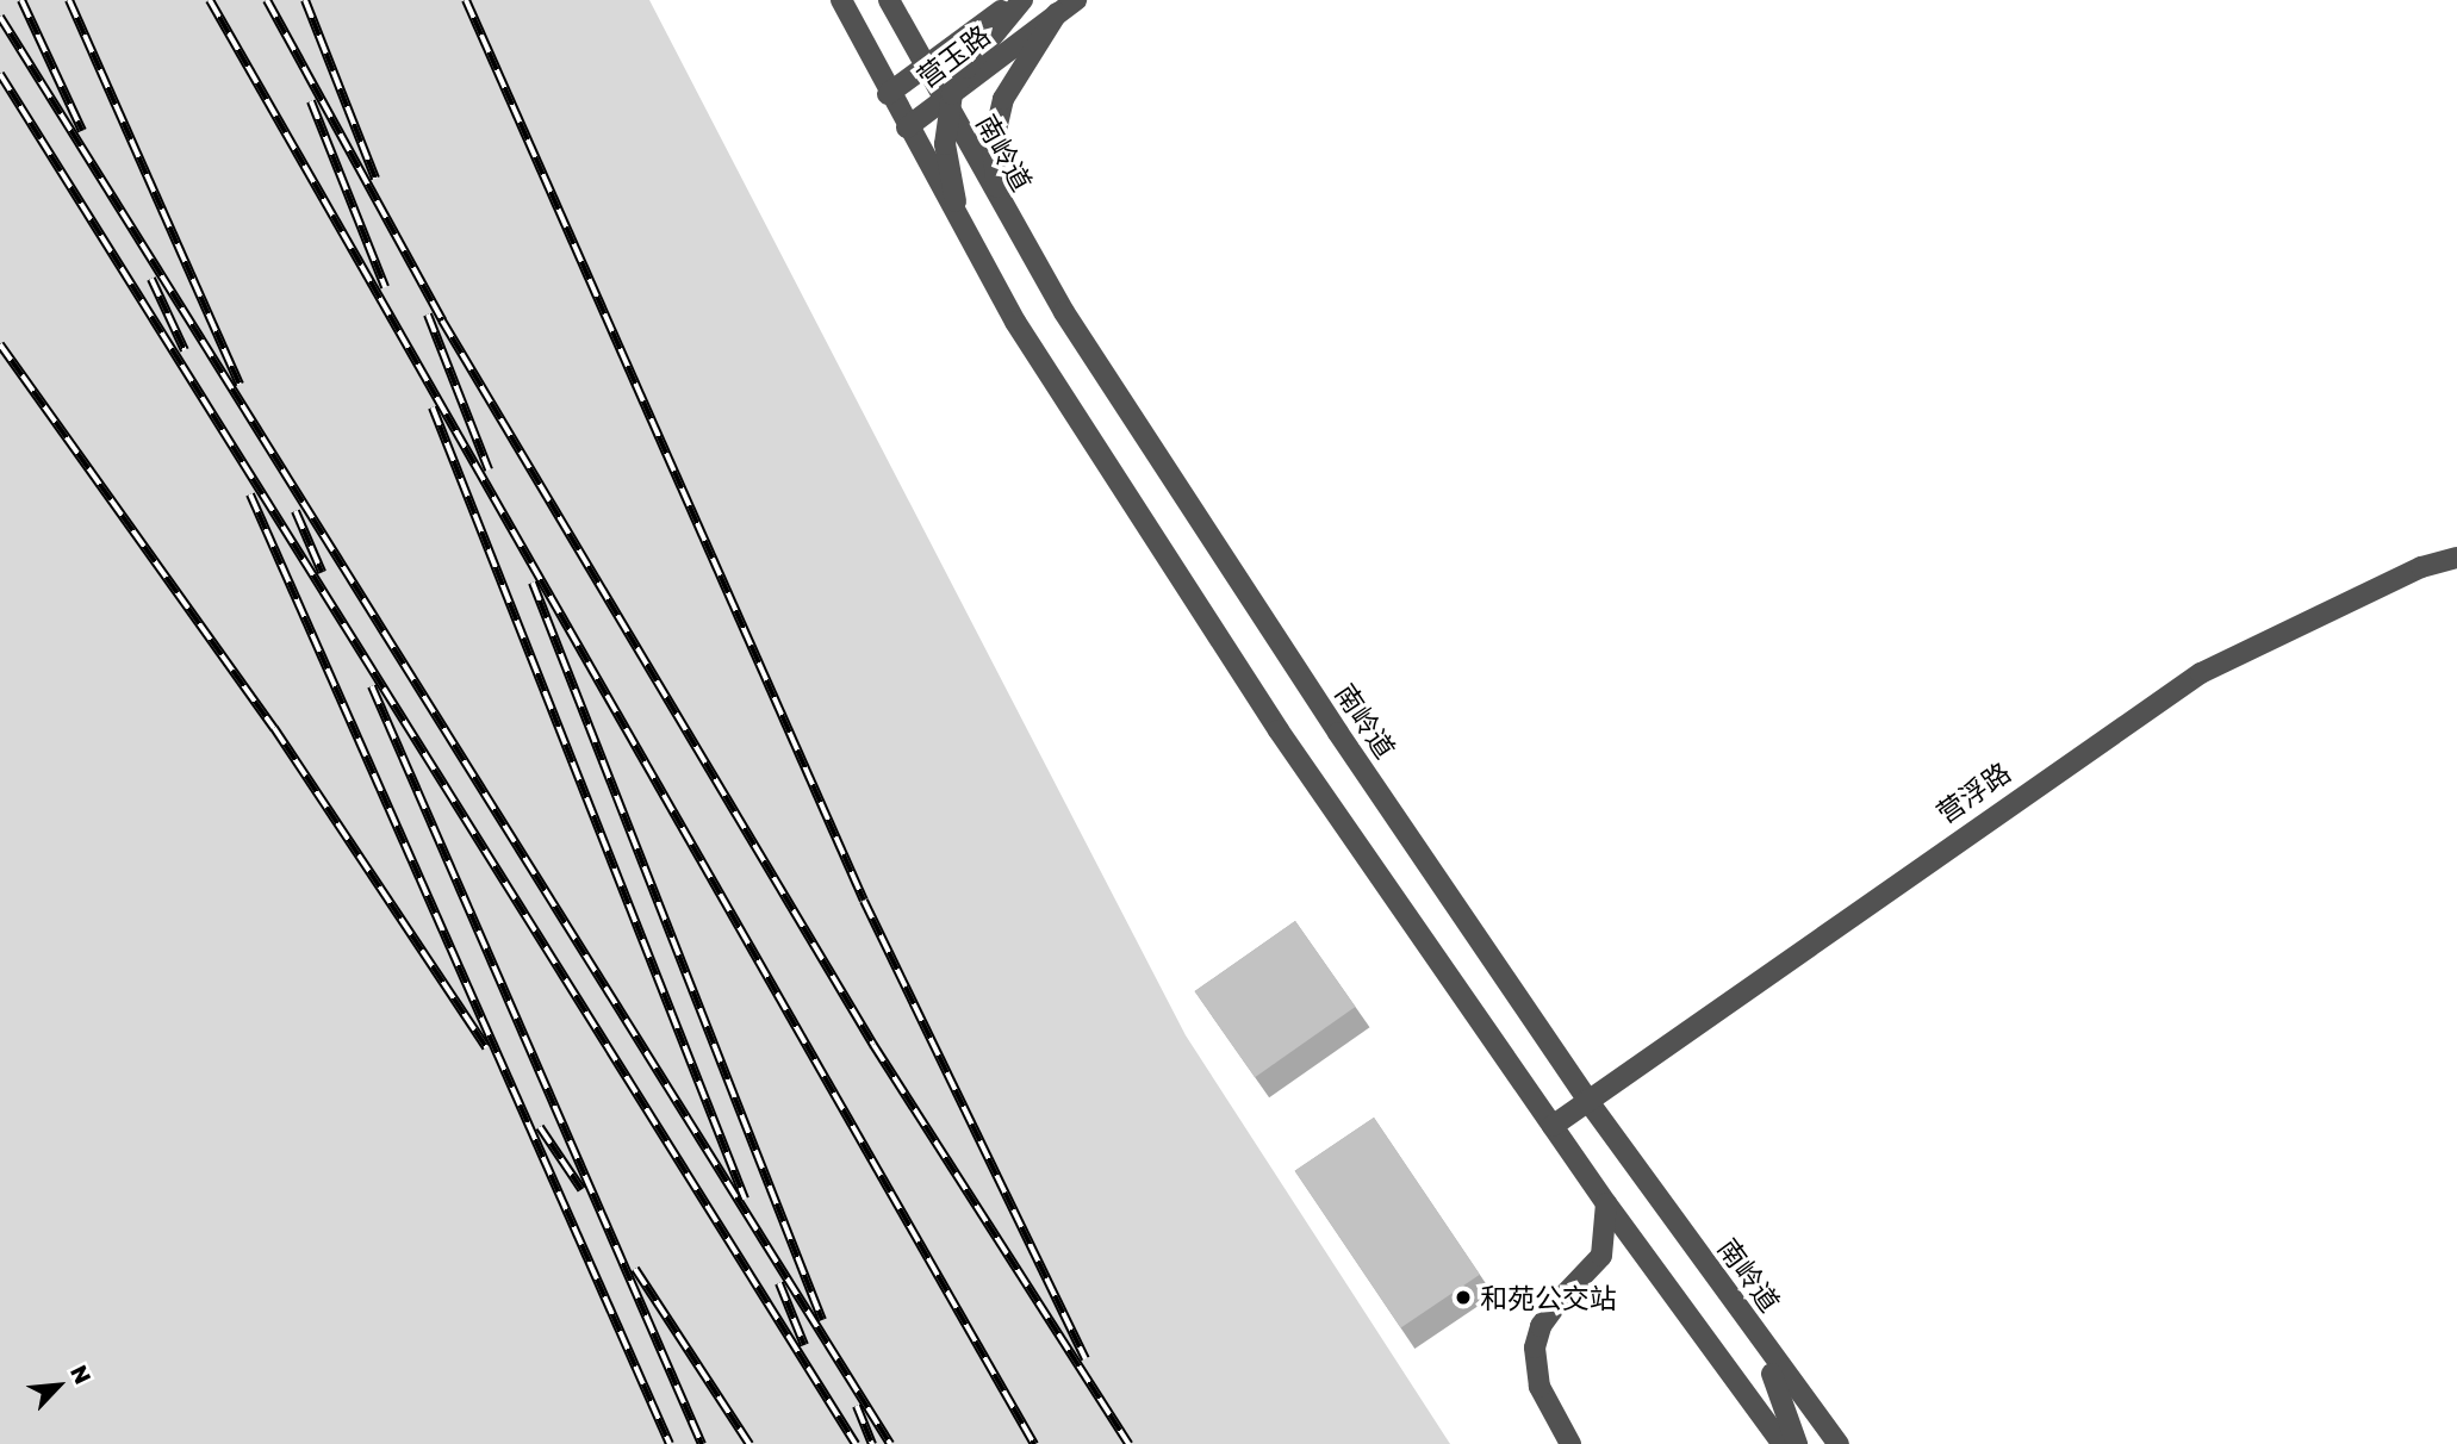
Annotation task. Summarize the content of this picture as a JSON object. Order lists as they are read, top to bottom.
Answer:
{
  "streets": {
    "street": ["营玉路", "南岭道", "营浮路"]
  },
  "crossings": [
    ["营玉路", "南岭道"],
    ["南岭道", "营浮路"]
  ],
  "places": ["和苑公交站"],
  "north": "top right"
}
